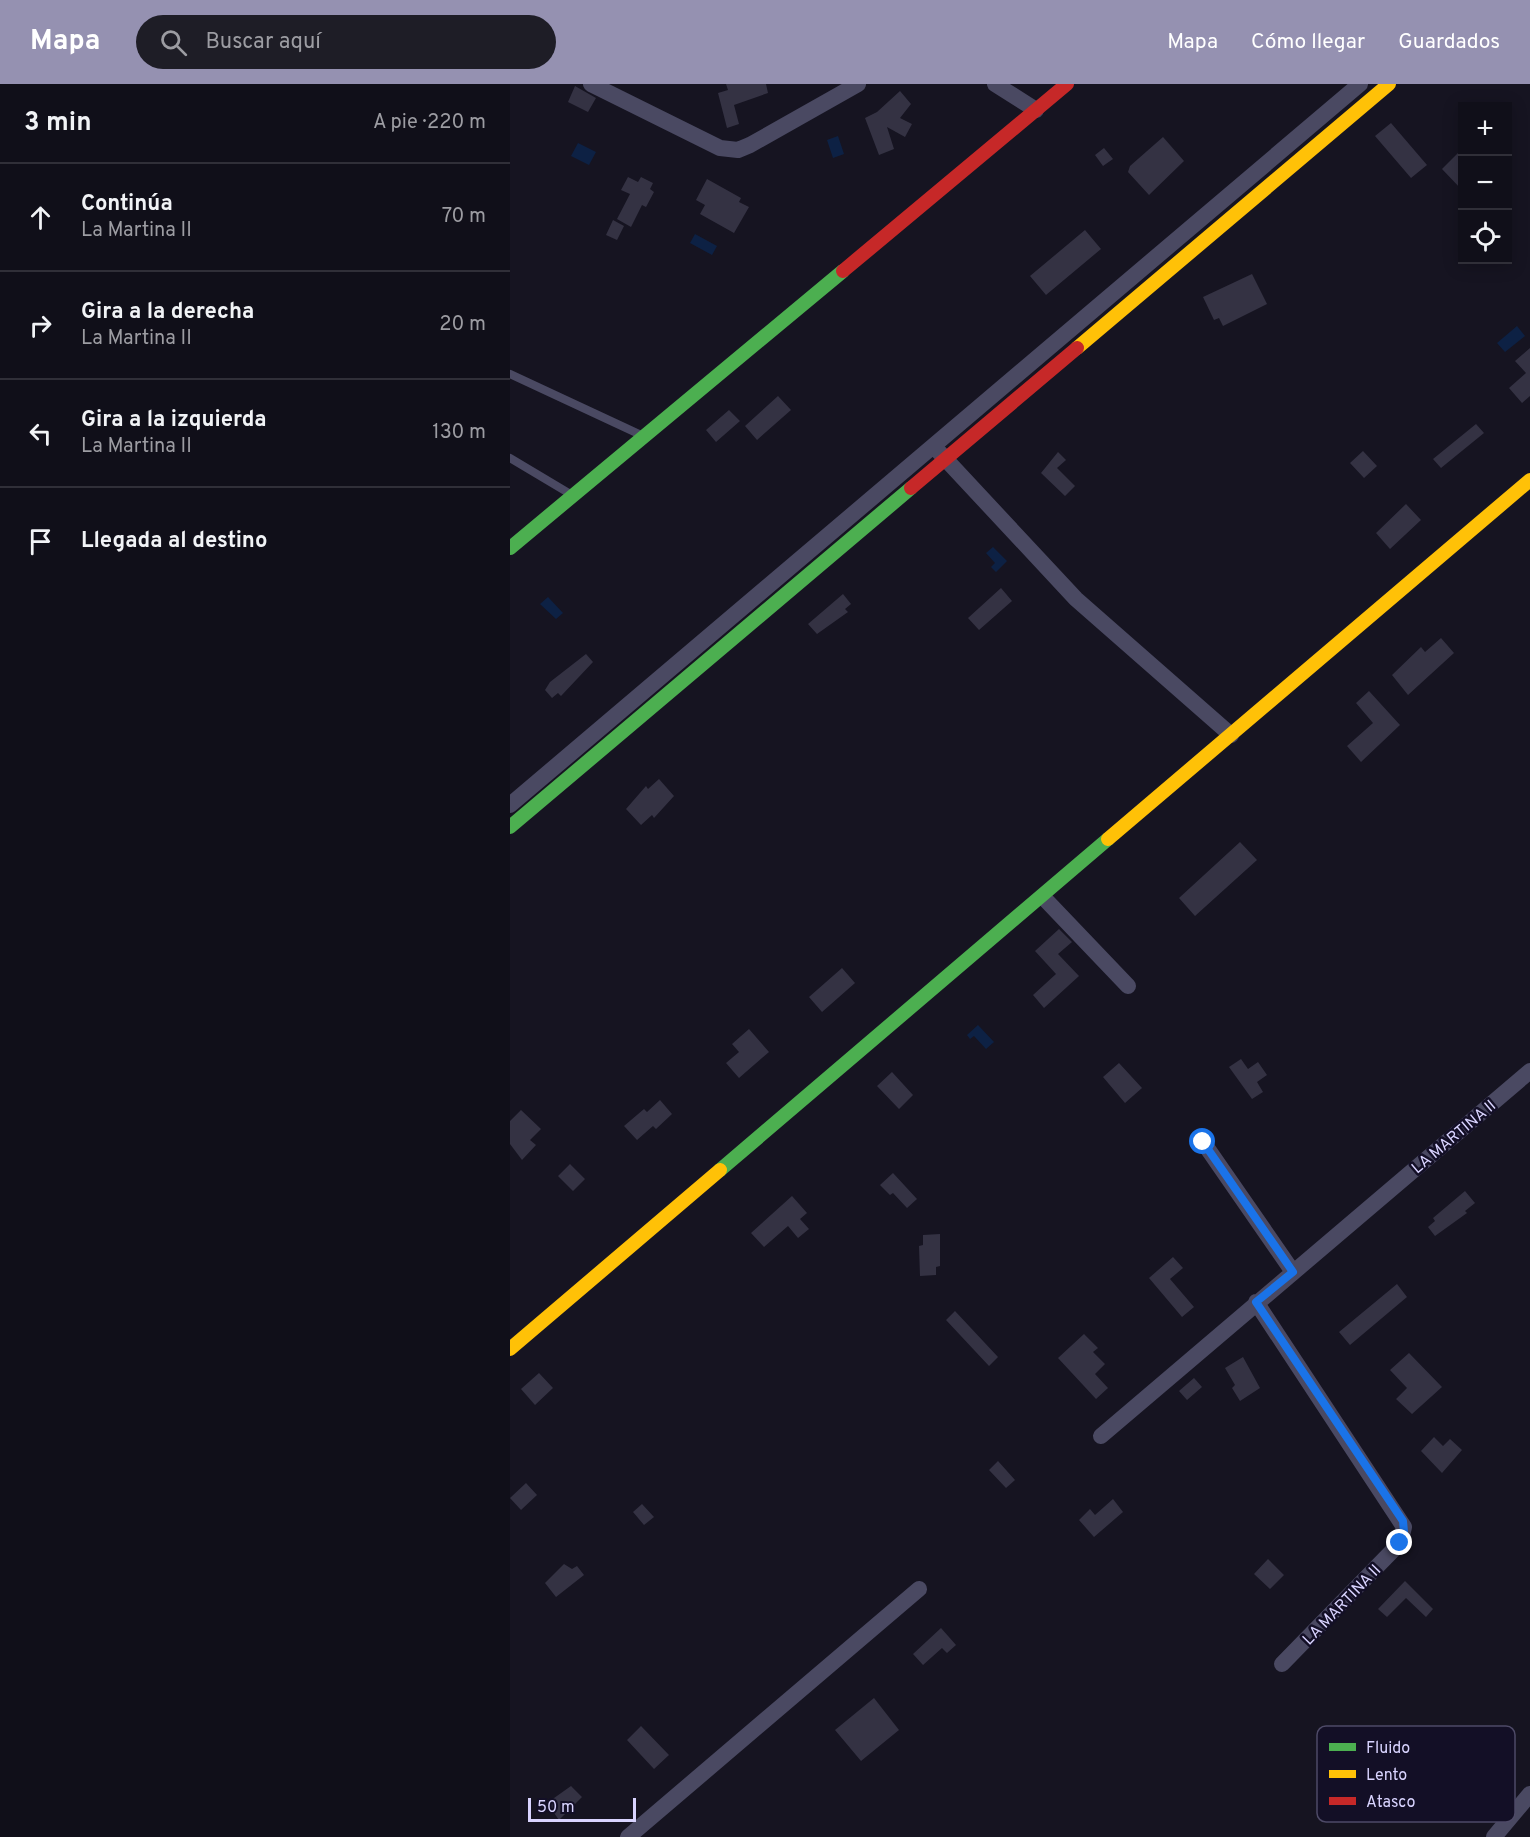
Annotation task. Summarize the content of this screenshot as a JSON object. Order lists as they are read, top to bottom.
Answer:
{
  "streets": {
    "street": ["LA MARTINA II"]
  },
  "legend": ["Fluido", "Lento", "Atasco"],
  "scale_bar": "50 m",
  "page": {
    "header": "Mapa",
    "search": "Buscar aquí",
    "nav": ["Mapa", "Cómo llegar", "Guardados"],
    "heading": ["3 min", "A pie · 220 m"],
    "map_buttons": ["+", "−"],
    "list": [
      ["Continúa", "La Martina II", "70 m"],
      ["Gira a la derecha", "La Martina II", "20 m"],
      ["Gira a la izquierda", "La Martina II", "130 m"],
      "Llegada al destino"
    ],
    "scale": "50 m"
  }
}
